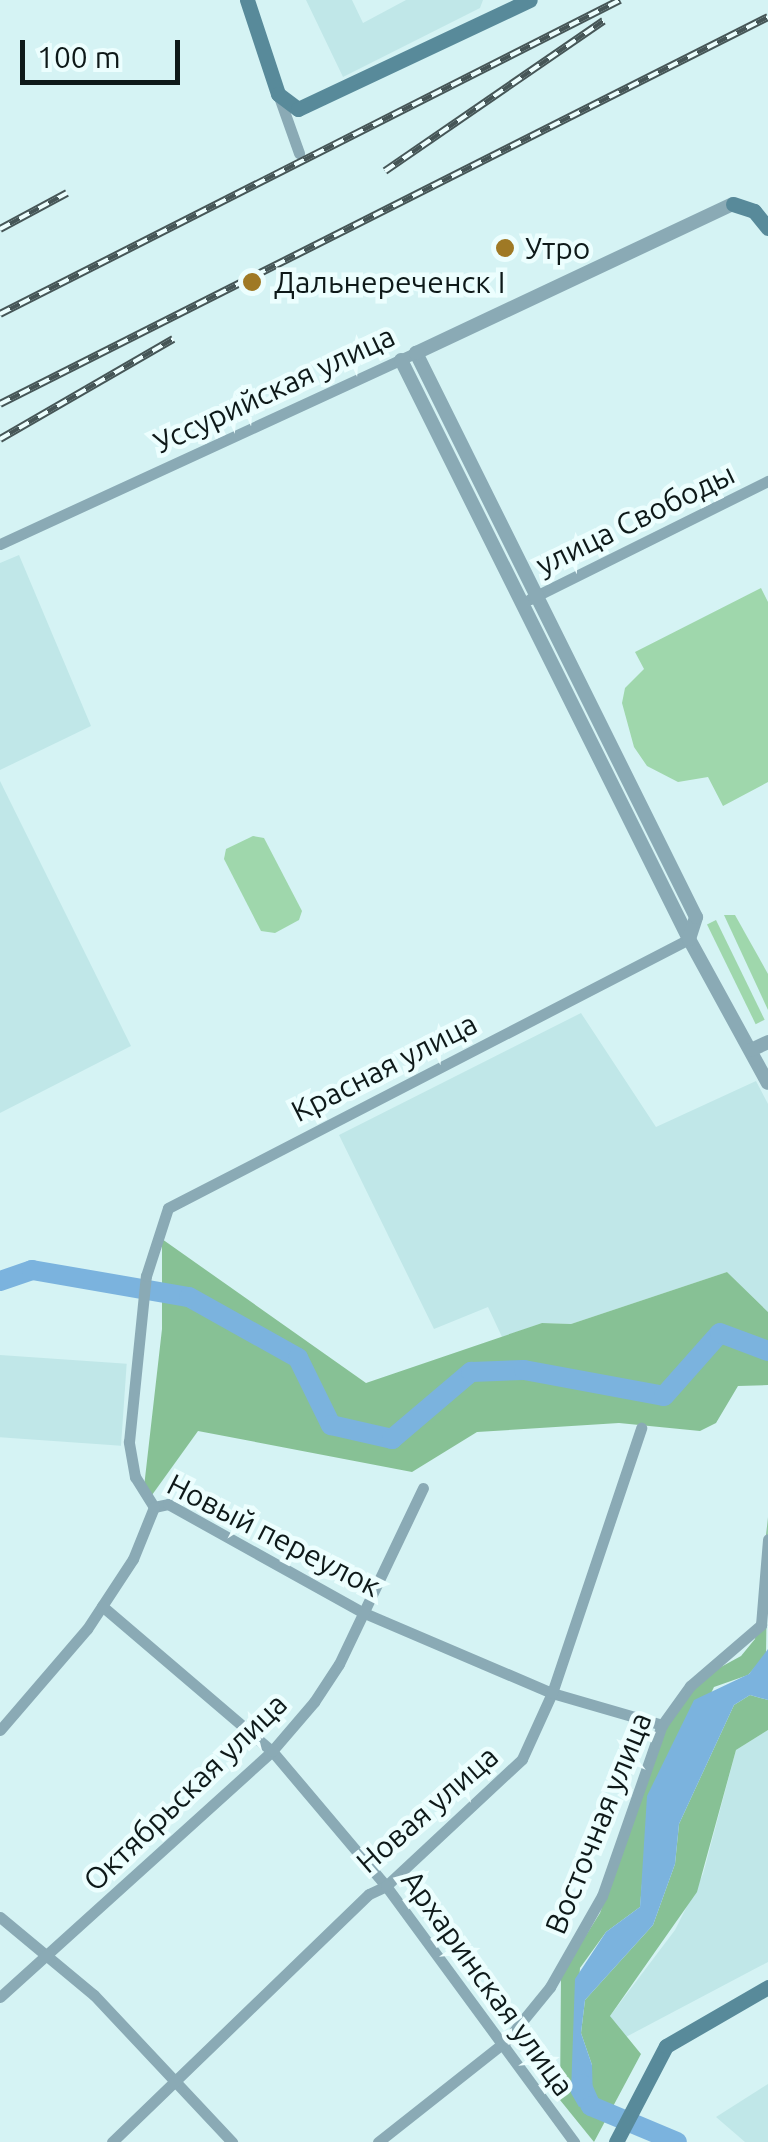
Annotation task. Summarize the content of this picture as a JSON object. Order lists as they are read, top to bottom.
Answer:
{
  "streets": {
    "street": [
      "Уссурийская улица",
      "улица Свободы",
      "Красная улица",
      "Новый переулок",
      "Октябрьская улица",
      "Новая улица",
      "Восточная улица",
      "Архаринская улица"
    ]
  },
  "crossings": [
    ["Красная улица", "Новый переулок"],
    ["Новый переулок", "Октябрьская улица"],
    ["Новый переулок", "Новая улица"],
    ["Новый переулок", "Восточная улица"],
    ["Октябрьская улица", "Архаринская улица"],
    ["Новая улица", "Архаринская улица"],
    ["Восточная улица", "Архаринская улица"]
  ],
  "places": ["Утро", "Дальнереченск I"],
  "scale_bar": "100 m"
}
